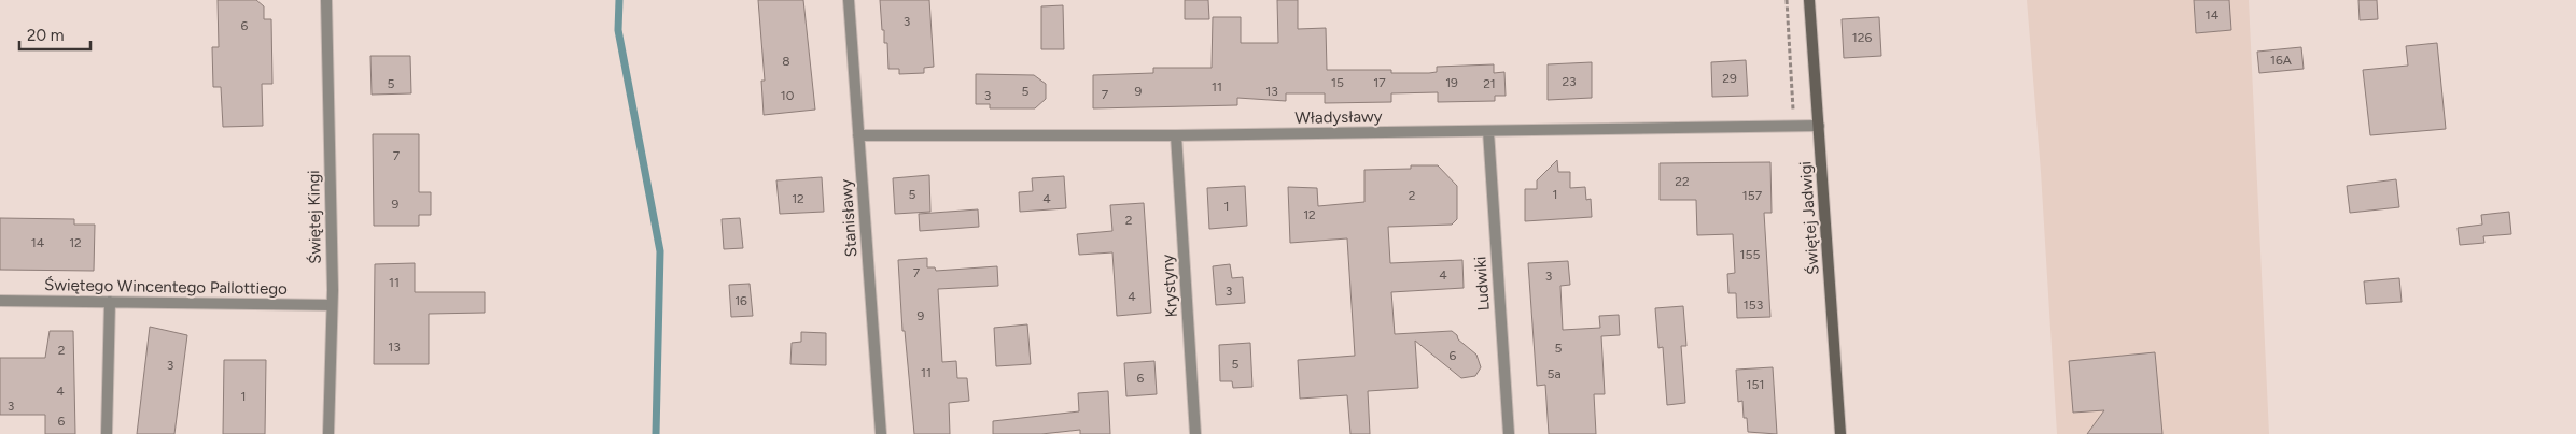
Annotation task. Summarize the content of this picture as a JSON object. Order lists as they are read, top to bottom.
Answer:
{
  "streets": {
    "main road": ["Świętej Jadwigi"],
    "street": [
      "Władysławy",
      "Świętej Kingi",
      "Stanisławy",
      "Ludwiki",
      "Krystyny",
      "Świętego Wincentego Pallottiego"
    ]
  },
  "crossings": [
    ["Władysławy", "Stanisławy"],
    ["Władysławy", "Świętej Jadwigi"],
    ["Władysławy", "Ludwiki"],
    ["Władysławy", "Krystyny"],
    ["Świętej Kingi", "Świętego Wincentego Pallottiego"]
  ],
  "house_numbers": [
    "14",
    "3",
    "6",
    "126",
    "16A",
    "8",
    "29",
    "23",
    "15",
    "17",
    "19",
    "5",
    "21",
    "11",
    "5",
    "9",
    "13",
    "7",
    "10",
    "3",
    "7",
    "22",
    "5",
    "1",
    "2",
    "157",
    "12",
    "4",
    "9",
    "1",
    "12",
    "2",
    "14",
    "12",
    "155",
    "7",
    "4",
    "3",
    "11",
    "3",
    "4",
    "16",
    "153",
    "9",
    "13",
    "5",
    "2",
    "6",
    "5",
    "3",
    "11",
    "5a",
    "6",
    "151",
    "4",
    "1",
    "3",
    "6"
  ],
  "scale_bar": "20 m"
}
